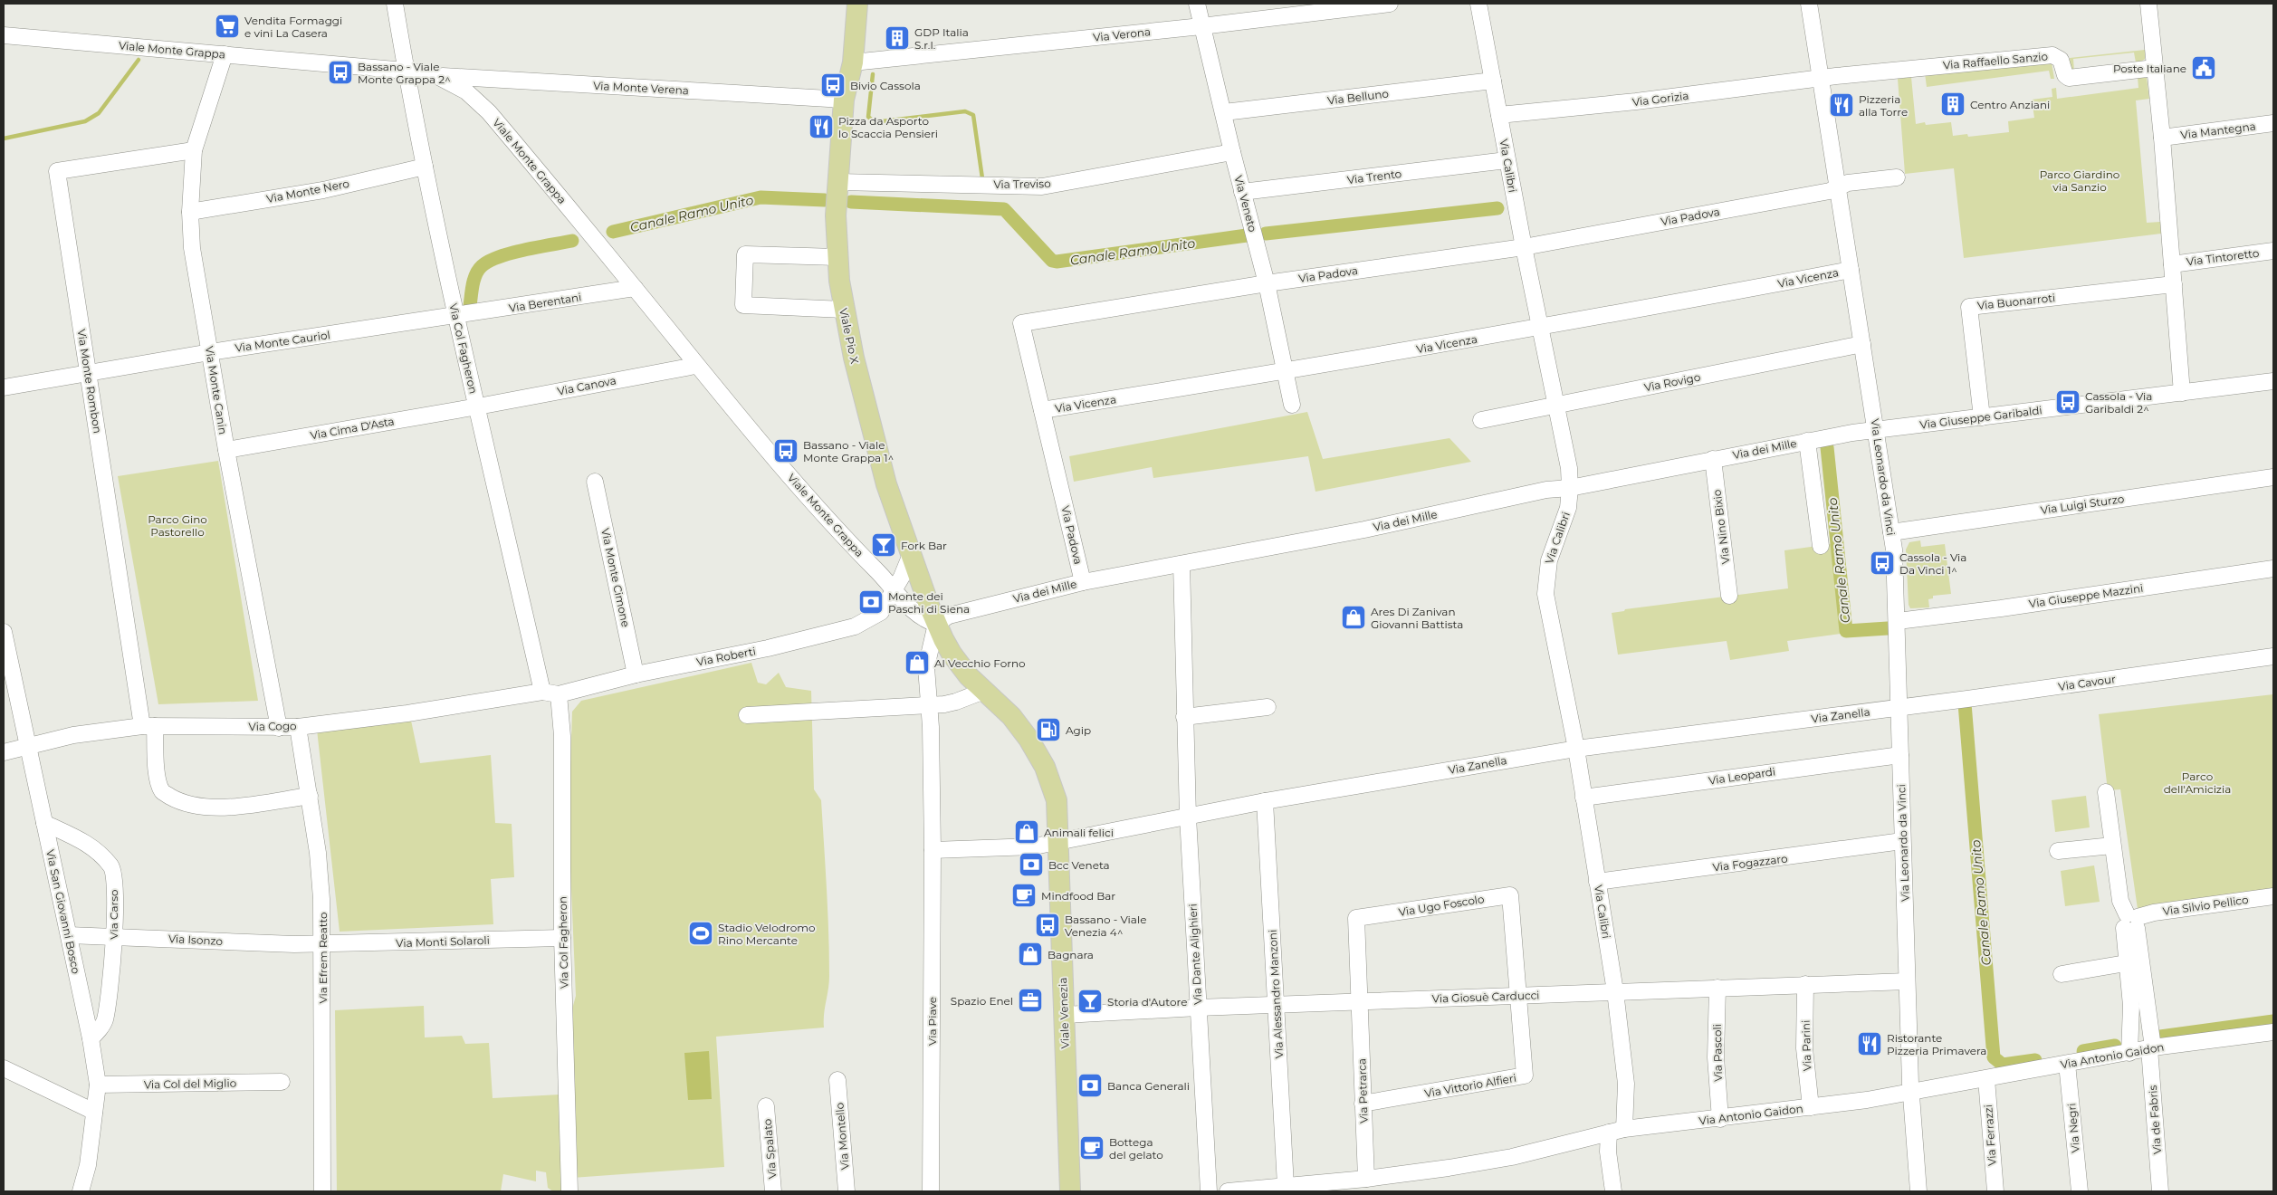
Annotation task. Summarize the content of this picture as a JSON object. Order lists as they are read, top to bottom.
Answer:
{
  "streets": {
    "main road": ["Viale Pio X", "Viale Venezia"],
    "street": [
      "Via Verona",
      "Viale Monte Grappa",
      "Via Raffaello Sanzio",
      "Via Monte Verena",
      "Via Belluno",
      "Via Gorizia",
      "Via Mantegna",
      "Via Calibri",
      "Via Trento",
      "Via Treviso",
      "Via Monte Nero",
      "Via Veneto",
      "Via Padova",
      "Via Tintoretto",
      "Via Vicenza",
      "Via Buonarroti",
      "Via Berentani",
      "Via Monte Cauriol",
      "Via Col Fagheron",
      "Via Monte Rombon",
      "Via Rovigo",
      "Via Canova",
      "Via Monte Canin",
      "Via Giuseppe Garibaldi",
      "Via Cima D'Asta",
      "Via dei Mille",
      "Via Leonardo da Vinci",
      "Via Luigi Sturzo",
      "Via Nino Bixio",
      "Via Monte Cimone",
      "Via Giuseppe Mazzini",
      "Via Roberti",
      "Via Cavour",
      "Via Zanella",
      "Via Cogo",
      "Via Leopardi",
      "Via Fogazzaro",
      "Via Ugo Foscolo",
      "Via Silvio Pellico",
      "Via San Giovanni Bosco",
      "Via Carso",
      "Via Isonzo",
      "Via Monti Solaroli",
      "Via Dante Alighieri",
      "Via Efrem Reatto",
      "Via Alessandro Manzoni",
      "Via Giosuè Carducci",
      "Via Piave",
      "Via Parini",
      "Via Pascoli",
      "Via Antonio Gaidon",
      "Via Col del Miglio",
      "Via Vittorio Alfieri",
      "Via Petrarca",
      "Via de Fabris",
      "Via Negri",
      "Via Ferrazzi",
      "Via Montello",
      "Via Spalato"
    ]
  },
  "crossings": [
    ["Via Verona", "Via Veneto"],
    ["Via Verona", "Viale Pio X"],
    ["Viale Monte Grappa", "Via Monte Verena"],
    ["Viale Monte Grappa", "Via Berentani"],
    ["Viale Monte Grappa", "Viale Pio X"],
    ["Viale Monte Grappa", "Via Col Fagheron"],
    ["Viale Monte Grappa", "Via Canova"],
    ["Viale Monte Grappa", "Via Monte Canin"],
    ["Viale Monte Grappa", "Via dei Mille"],
    ["Viale Monte Grappa", "Via Roberti"],
    ["Viale Monte Grappa", "Via Piave"],
    ["Via Raffaello Sanzio", "Via Gorizia"],
    ["Via Raffaello Sanzio", "Via Leonardo da Vinci"],
    ["Via Monte Verena", "Viale Pio X"],
    ["Via Belluno", "Via Calibri"],
    ["Via Belluno", "Via Veneto"],
    ["Via Gorizia", "Via Calibri"],
    ["Via Gorizia", "Via Leonardo da Vinci"],
    ["Via Calibri", "Via Trento"],
    ["Via Calibri", "Via Padova"],
    ["Via Calibri", "Via Vicenza"],
    ["Via Calibri", "Via Rovigo"],
    ["Via Calibri", "Via dei Mille"],
    ["Via Calibri", "Via Zanella"],
    ["Via Calibri", "Via Leopardi"],
    ["Via Calibri", "Via Fogazzaro"],
    ["Via Calibri", "Via Giosuè Carducci"],
    ["Via Calibri", "Via Antonio Gaidon"],
    ["Via Trento", "Via Veneto"],
    ["Via Treviso", "Via Veneto"],
    ["Via Treviso", "Viale Pio X"],
    ["Via Monte Nero", "Via Col Fagheron"],
    ["Via Monte Nero", "Via Monte Canin"],
    ["Via Veneto", "Via Padova"],
    ["Via Veneto", "Via Vicenza"],
    ["Via Padova", "Via Vicenza"],
    ["Via Padova", "Via dei Mille"],
    ["Via Padova", "Via Leonardo da Vinci"],
    ["Via Vicenza", "Via Leonardo da Vinci"],
    ["Via Buonarroti", "Via Giuseppe Garibaldi"],
    ["Via Berentani", "Via Monte Cauriol"],
    ["Via Berentani", "Via Col Fagheron"],
    ["Viale Pio X", "Via dei Mille"],
    ["Viale Pio X", "Viale Venezia"],
    ["Viale Pio X", "Via Piave"],
    ["Via Monte Cauriol", "Via Col Fagheron"],
    ["Via Monte Cauriol", "Via Monte Rombon"],
    ["Via Monte Cauriol", "Via Monte Canin"],
    ["Via Col Fagheron", "Via Canova"],
    ["Via Col Fagheron", "Via Cima D'Asta"],
    ["Via Col Fagheron", "Via Roberti"],
    ["Via Col Fagheron", "Via Cogo"],
    ["Via Col Fagheron", "Via Monti Solaroli"],
    ["Via Monte Rombon", "Via Monte Canin"],
    ["Via Monte Rombon", "Via Cogo"],
    ["Via Monte Rombon", "Via Efrem Reatto"],
    ["Via Rovigo", "Via Leonardo da Vinci"],
    ["Via Canova", "Via Cima D'Asta"],
    ["Via Monte Canin", "Via Cima D'Asta"],
    ["Via Monte Canin", "Via Cogo"],
    ["Via Giuseppe Garibaldi", "Via dei Mille"],
    ["Via Giuseppe Garibaldi", "Via Leonardo da Vinci"],
    ["Via dei Mille", "Via Leonardo da Vinci"],
    ["Via dei Mille", "Via Nino Bixio"],
    ["Via dei Mille", "Via Dante Alighieri"],
    ["Via dei Mille", "Via Piave"],
    ["Via Leonardo da Vinci", "Via Luigi Sturzo"],
    ["Via Leonardo da Vinci", "Via Giuseppe Mazzini"],
    ["Via Leonardo da Vinci", "Via Cavour"],
    ["Via Leonardo da Vinci", "Via Zanella"],
    ["Via Leonardo da Vinci", "Via Leopardi"],
    ["Via Leonardo da Vinci", "Via Fogazzaro"],
    ["Via Leonardo da Vinci", "Via Giosuè Carducci"],
    ["Via Leonardo da Vinci", "Via Antonio Gaidon"],
    ["Via Monte Cimone", "Via Roberti"],
    ["Via Roberti", "Via Cogo"],
    ["Via Cavour", "Via Zanella"],
    ["Via Zanella", "Via Dante Alighieri"],
    ["Via Zanella", "Via Alessandro Manzoni"],
    ["Via Zanella", "Viale Venezia"],
    ["Via Cogo", "Via San Giovanni Bosco"],
    ["Via Cogo", "Via Efrem Reatto"],
    ["Via Ugo Foscolo", "Via Giosuè Carducci"],
    ["Via Ugo Foscolo", "Via Vittorio Alfieri"],
    ["Via Ugo Foscolo", "Via Petrarca"],
    ["Via San Giovanni Bosco", "Via Carso"],
    ["Via San Giovanni Bosco", "Via Isonzo"],
    ["Via San Giovanni Bosco", "Via Col del Miglio"],
    ["Via Carso", "Via Isonzo"],
    ["Via Isonzo", "Via Monti Solaroli"],
    ["Via Isonzo", "Via Efrem Reatto"],
    ["Via Monti Solaroli", "Via Efrem Reatto"],
    ["Via Dante Alighieri", "Via Giosuè Carducci"],
    ["Via Alessandro Manzoni", "Via Giosuè Carducci"],
    ["Via Alessandro Manzoni", "Via Antonio Gaidon"],
    ["Via Giosuè Carducci", "Viale Venezia"],
    ["Via Giosuè Carducci", "Via Parini"],
    ["Via Giosuè Carducci", "Via Pascoli"],
    ["Via Giosuè Carducci", "Via Vittorio Alfieri"],
    ["Via Giosuè Carducci", "Via Petrarca"],
    ["Via Parini", "Via Antonio Gaidon"],
    ["Via Pascoli", "Via Antonio Gaidon"],
    ["Via Antonio Gaidon", "Via Petrarca"],
    ["Via Antonio Gaidon", "Via de Fabris"],
    ["Via Antonio Gaidon", "Via Negri"],
    ["Via Antonio Gaidon", "Via Ferrazzi"],
    ["Via Vittorio Alfieri", "Via Petrarca"]
  ],
  "water": ["Canale Ramo Unito"],
  "parks": ["Parco Giardino via Sanzio", "Parco Gino Pastorello", "Parco dell'Amicizia"],
  "places": {
    "supermarket": ["Vendita Formaggi e vini La Casera"],
    "building": ["GDP Italia S.r.l.", "Centro Anziani"],
    "public building": ["Poste Italiane"],
    "bus stop": [
      "Bassano - Viale Monte Grappa 2^",
      "Bivio Cassola",
      "Cassola - Via Garibaldi 2^",
      "Bassano - Viale Monte Grappa 1^",
      "Cassola - Via Da Vinci 1^",
      "Bassano - Viale Venezia 4^"
    ],
    "restaurant": ["Pizzeria alla Torre", "Pizza da Asporto lo Scaccia Pensieri", "Ristorante Pizzeria Primavera"],
    "bar": ["Fork Bar", "Storia d'Autore"],
    "bank": ["Monte dei Paschi di Siena", "Bcc Veneta", "Banca Generali"],
    "shop": [
      "Ares Di Zanivan Giovanni Battista",
      "Al Vecchio Forno",
      "Animali felici",
      "Bagnara"
    ],
    "fuel station": ["Agip"],
    "cafe": ["Mindfood Bar", "Bottega del gelato"],
    "sports": ["Stadio Velodromo Rino Mercante"],
    "office": ["Spazio Enel"]
  }
}
